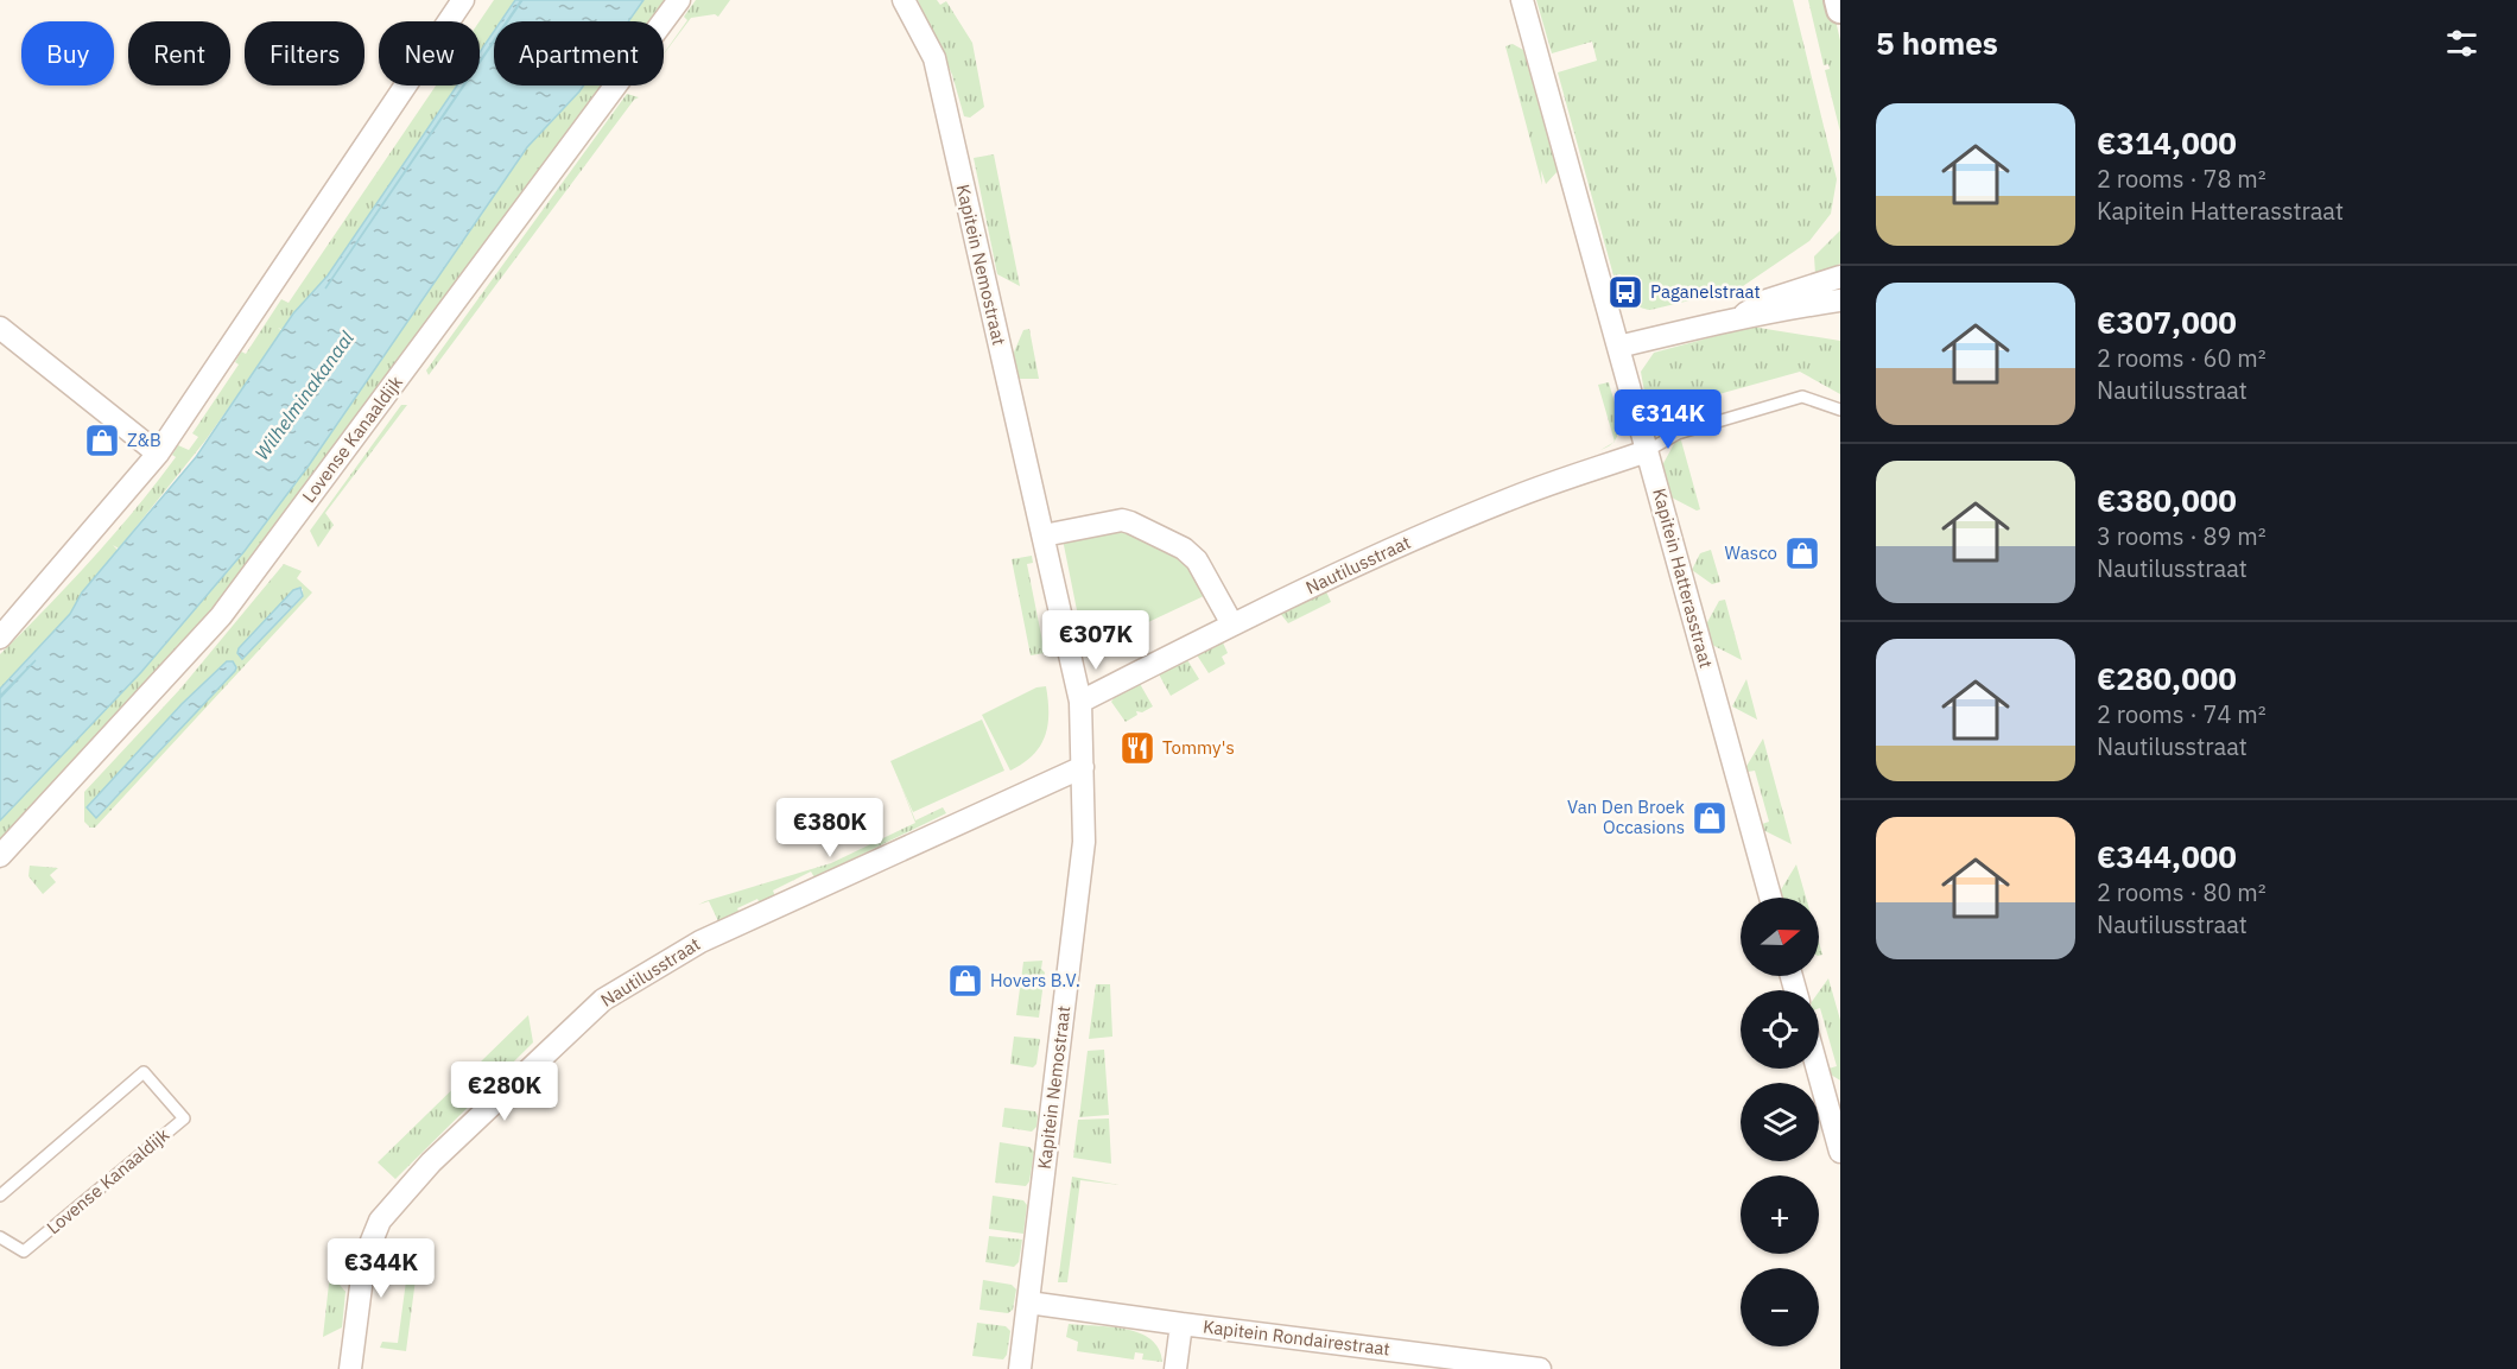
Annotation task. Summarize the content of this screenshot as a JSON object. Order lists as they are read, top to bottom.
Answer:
{
  "streets": {
    "street": [
      "Kapitein Nemostraat",
      "Lovense Kanaaldijk",
      "Nautilusstraat",
      "Kapitein Hatterasstraat",
      "Kapitein Rondairestraat"
    ]
  },
  "crossings": [
    ["Kapitein Nemostraat", "Nautilusstraat"],
    ["Nautilusstraat", "Kapitein Hatterasstraat"]
  ],
  "water": ["Wilhelminakanaal"],
  "places": {
    "bus stop": ["Paganelstraat"],
    "shop": [
      "Z&B",
      "Wasco",
      "Van Den Broek Occasions",
      "Hovers B.V."
    ],
    "restaurant": ["Tommy's"]
  },
  "north": "right",
  "page": {
    "heading": "5 homes",
    "chip": [
      "Buy",
      "Rent",
      "Filters",
      "New",
      "Apartment"
    ],
    "list": [
      {
        "name": "€314,000",
        "note": "2 rooms · 78 m² · Kapitein Hatterasstraat"
      },
      {
        "name": "€307,000",
        "note": "2 rooms · 60 m² · Nautilusstraat"
      },
      {
        "name": "€380,000",
        "note": "3 rooms · 89 m² · Nautilusstraat"
      },
      {
        "name": "€280,000",
        "note": "2 rooms · 74 m² · Nautilusstraat"
      },
      {
        "name": "€344,000",
        "note": "2 rooms · 80 m² · Nautilusstraat"
      }
    ],
    "price": [
      "€314K",
      "€307K",
      "€380K",
      "€280K",
      "€344K"
    ],
    "map_buttons": ["+", "−"]
  }
}
